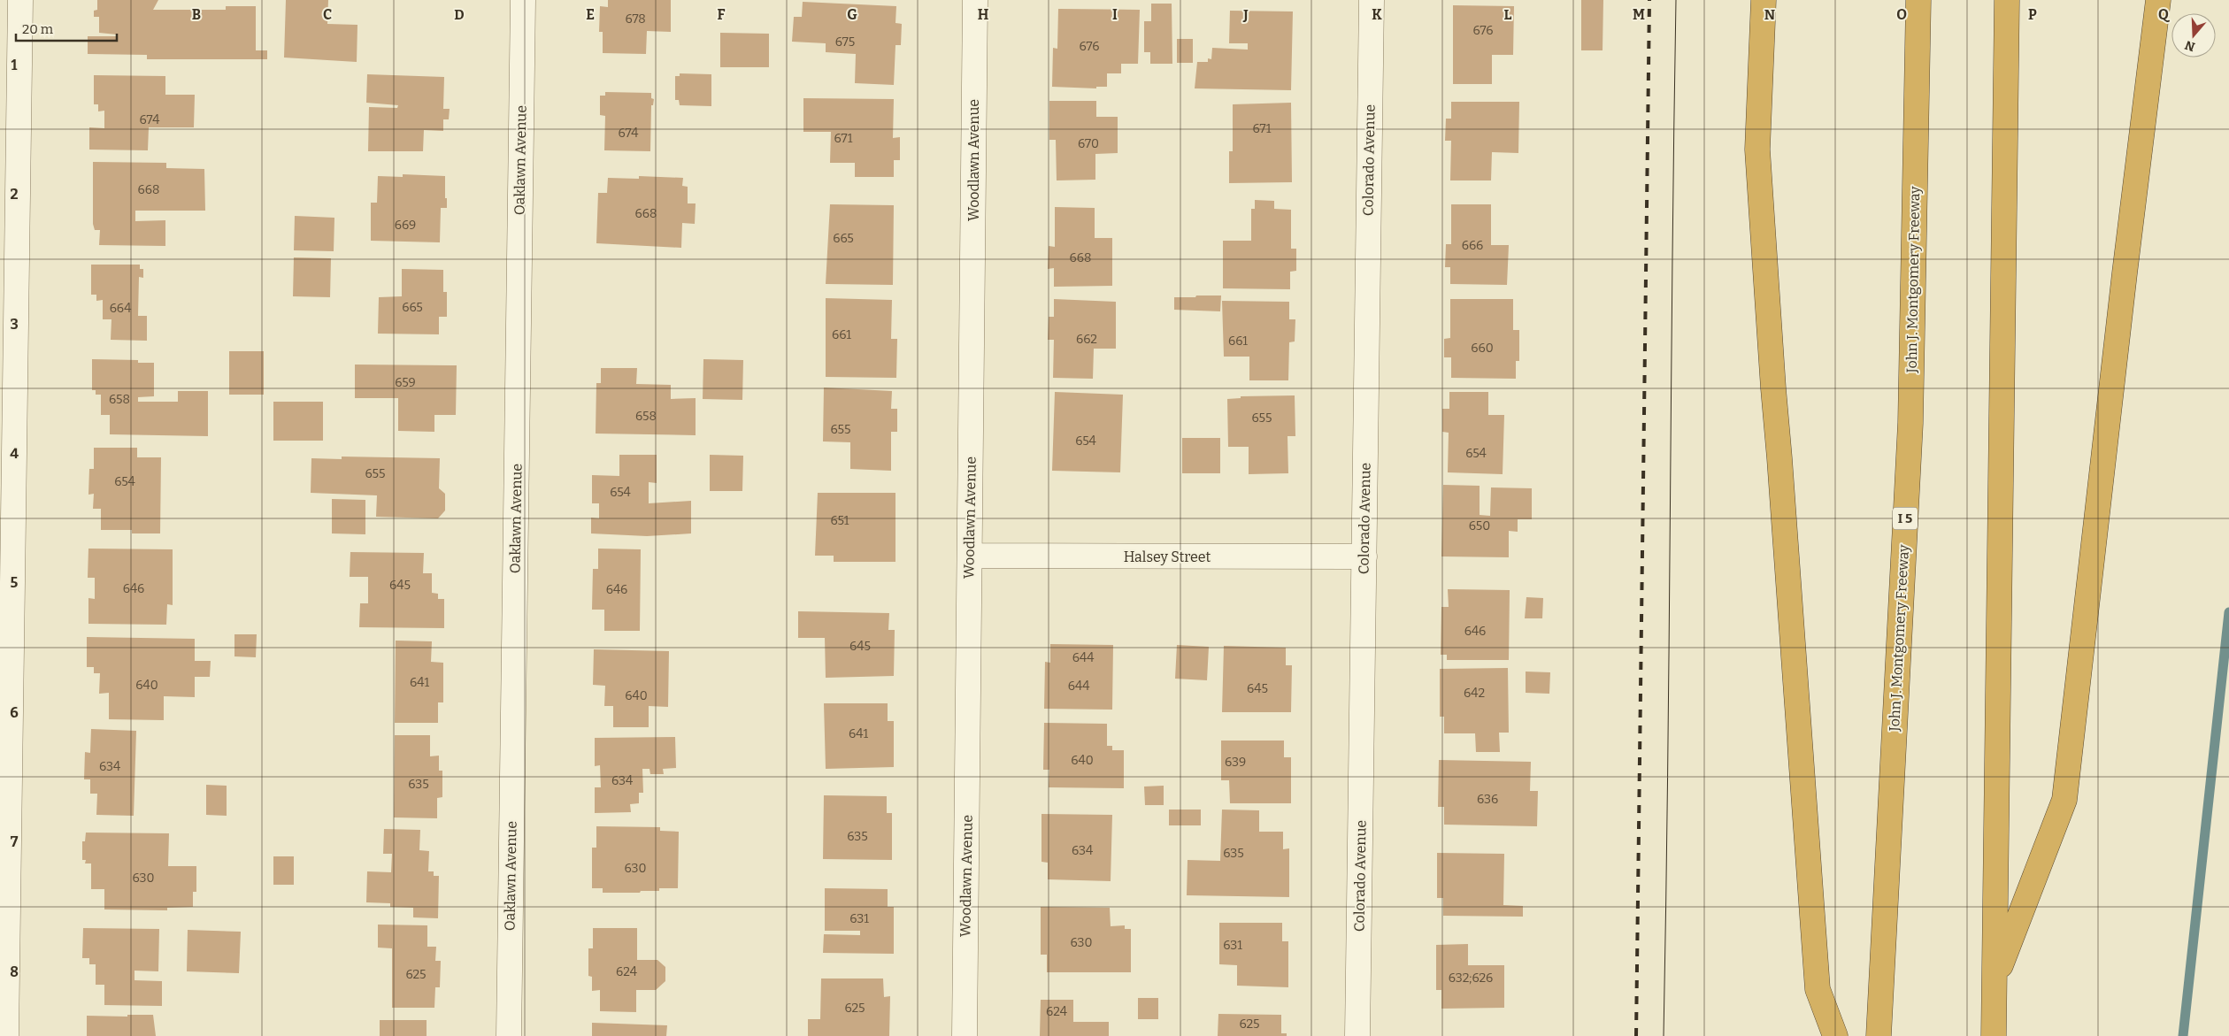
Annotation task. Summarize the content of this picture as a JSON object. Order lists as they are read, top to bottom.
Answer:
{
  "streets": {
    "highway": ["John J. Montgomery Freeway", "I 5"],
    "street": [
      "Oaklawn Avenue",
      "Woodlawn Avenue",
      "Colorado Avenue",
      "Halsey Street"
    ]
  },
  "crossings": [
    ["Woodlawn Avenue", "Halsey Street"],
    ["Colorado Avenue", "Halsey Street"]
  ],
  "house_numbers": [
    "678",
    "676",
    "675",
    "676",
    "674",
    "671",
    "674",
    "671",
    "670",
    "668",
    "668",
    "669",
    "665",
    "666",
    "668",
    "665",
    "664",
    "661",
    "662",
    "661",
    "660",
    "659",
    "658",
    "658",
    "655",
    "655",
    "654",
    "654",
    "655",
    "654",
    "654",
    "651",
    "650",
    "645",
    "646",
    "646",
    "646",
    "645",
    "644",
    "641",
    "640",
    "644",
    "645",
    "642",
    "640",
    "641",
    "640",
    "639",
    "634",
    "634",
    "635",
    "636",
    "635",
    "634",
    "635",
    "630",
    "630",
    "631",
    "630",
    "631",
    "624",
    "625",
    "632;626",
    "625",
    "624",
    "625"
  ],
  "scale_bar": "20 m",
  "north": "bottom",
  "grid": {
    "columns": [
      "B",
      "C",
      "D",
      "E",
      "F",
      "G",
      "H",
      "I",
      "J",
      "K",
      "L",
      "M",
      "N",
      "O",
      "P",
      "Q"
    ],
    "rows": [
      "1",
      "2",
      "3",
      "4",
      "5",
      "6",
      "7",
      "8"
    ]
  }
}
